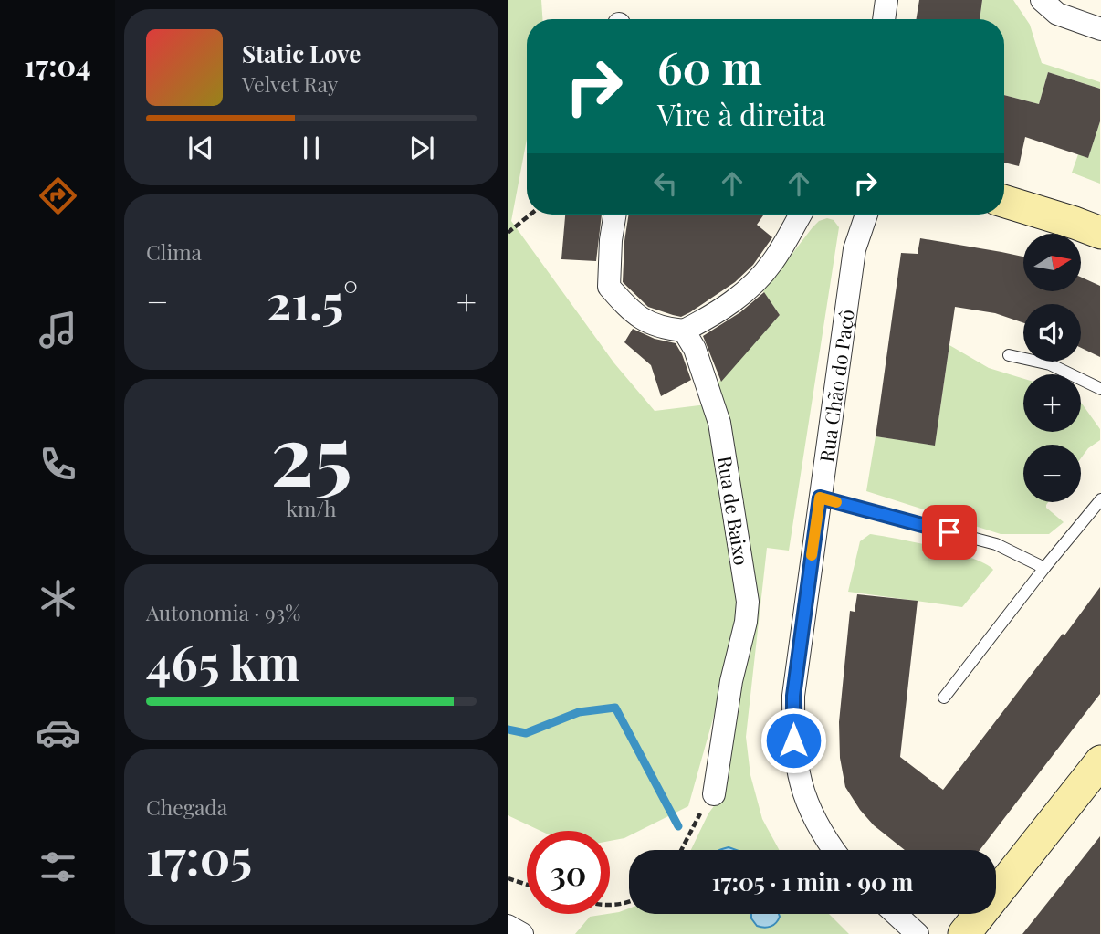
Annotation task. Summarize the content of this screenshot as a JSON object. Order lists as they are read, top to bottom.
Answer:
{
  "streets": {
    "street": ["Rua Chão do Paçô", "Rua de Baixo"]
  },
  "north": "right",
  "page": {
    "tabs": "17:04",
    "turn": ["60 m", "Vire à direita"],
    "song": ["Static Love", "Velvet Ray"],
    "tile": [
      "Clima",
      ["25", "km/h"],
      ["Autonomia · 93%", "465 km"],
      ["Chegada", "17:05"]
    ],
    "map_buttons": ["+", "−"],
    "heat": ["−", "21.5°", "+"],
    "limit": "30",
    "trip": "17:05 · 1 min · 90 m"
  }
}
